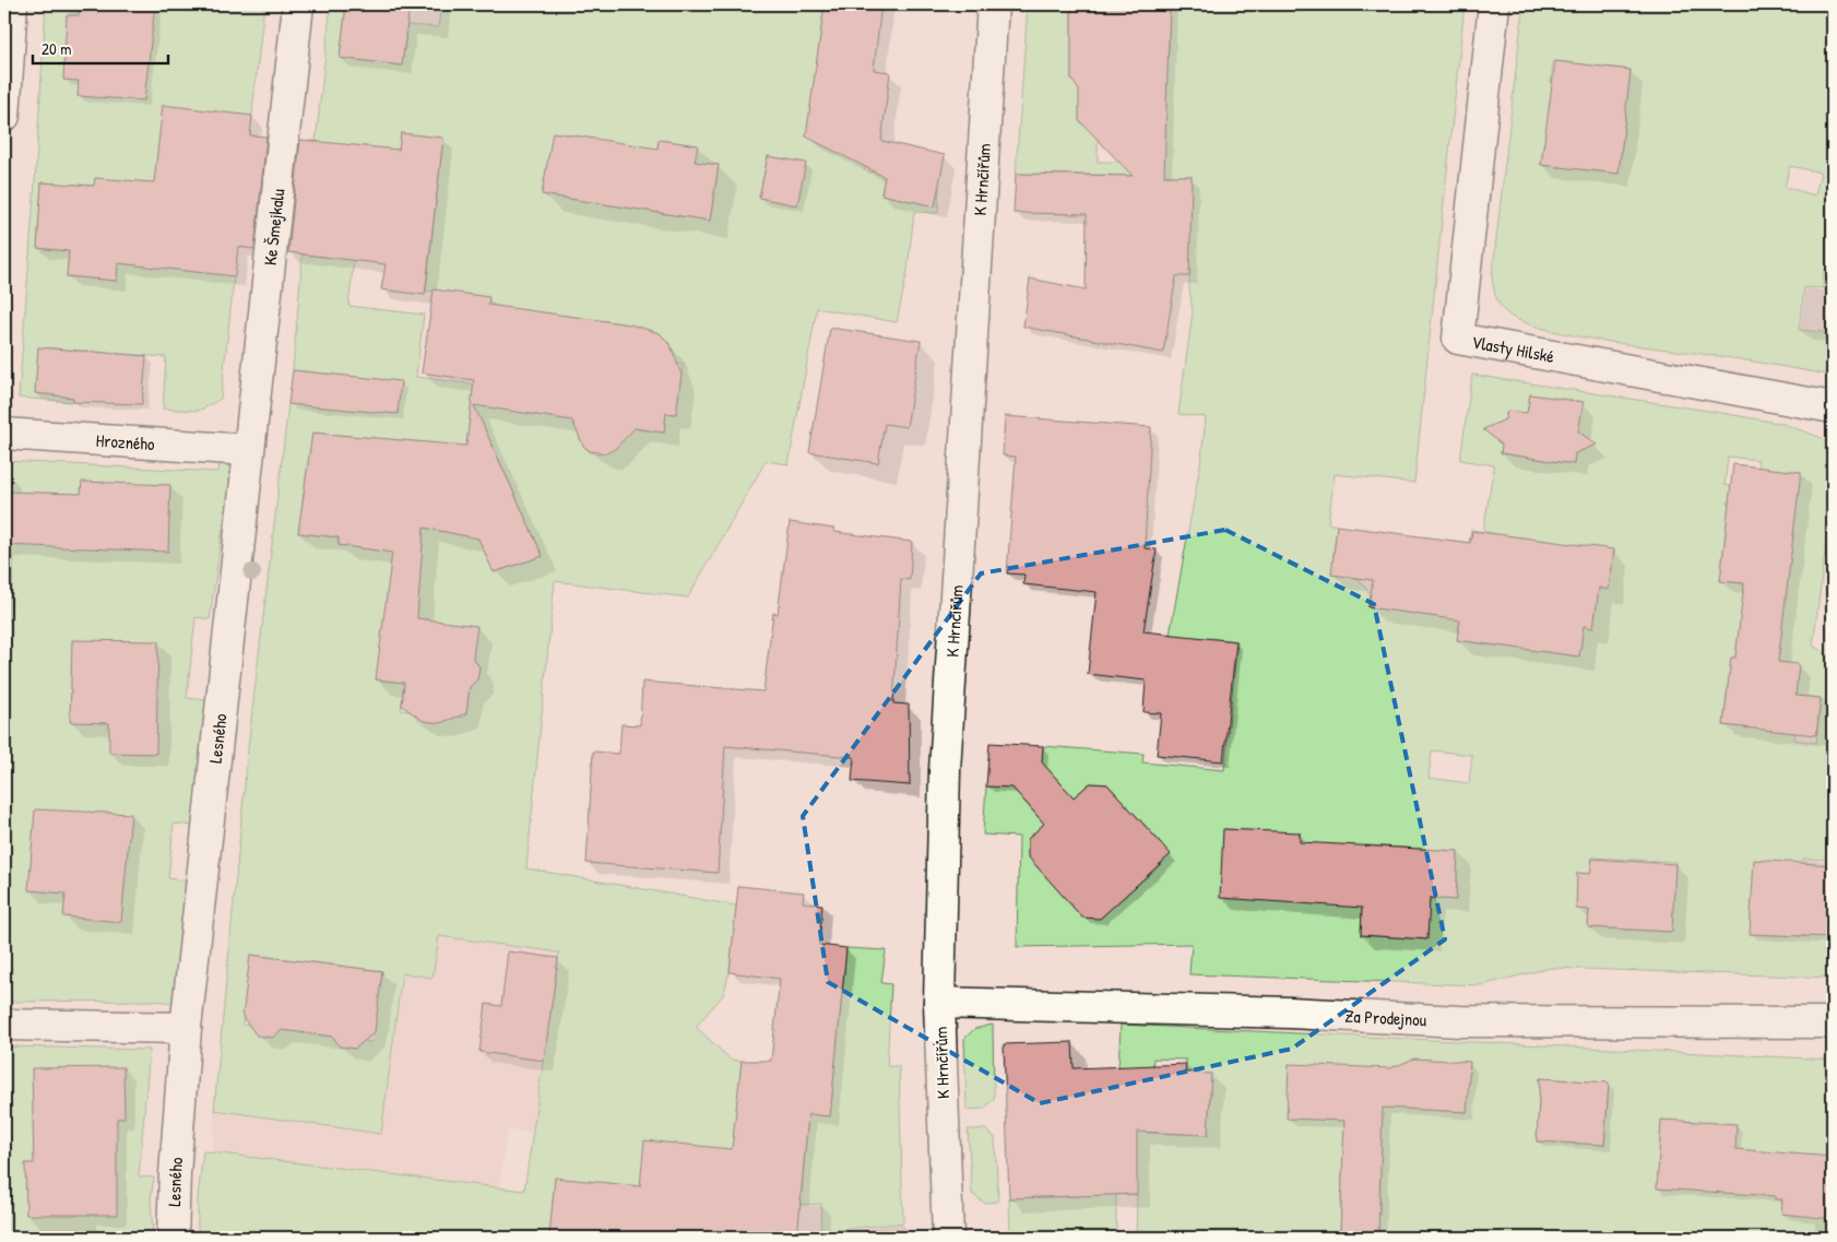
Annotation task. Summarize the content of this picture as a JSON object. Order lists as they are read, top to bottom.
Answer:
{
  "streets": {
    "street": [
      "K Hrnčířům",
      "Ke Šmejkalu",
      "Vlasty Hilské",
      "Hrozného",
      "Lesného",
      "Za Prodejnou"
    ]
  },
  "crossings": [
    ["K Hrnčířům", "Za Prodejnou"],
    ["Ke Šmejkalu", "Hrozného"],
    ["Ke Šmejkalu", "Lesného"],
    ["Hrozného", "Lesného"]
  ],
  "scale_bar": "20 m"
}
